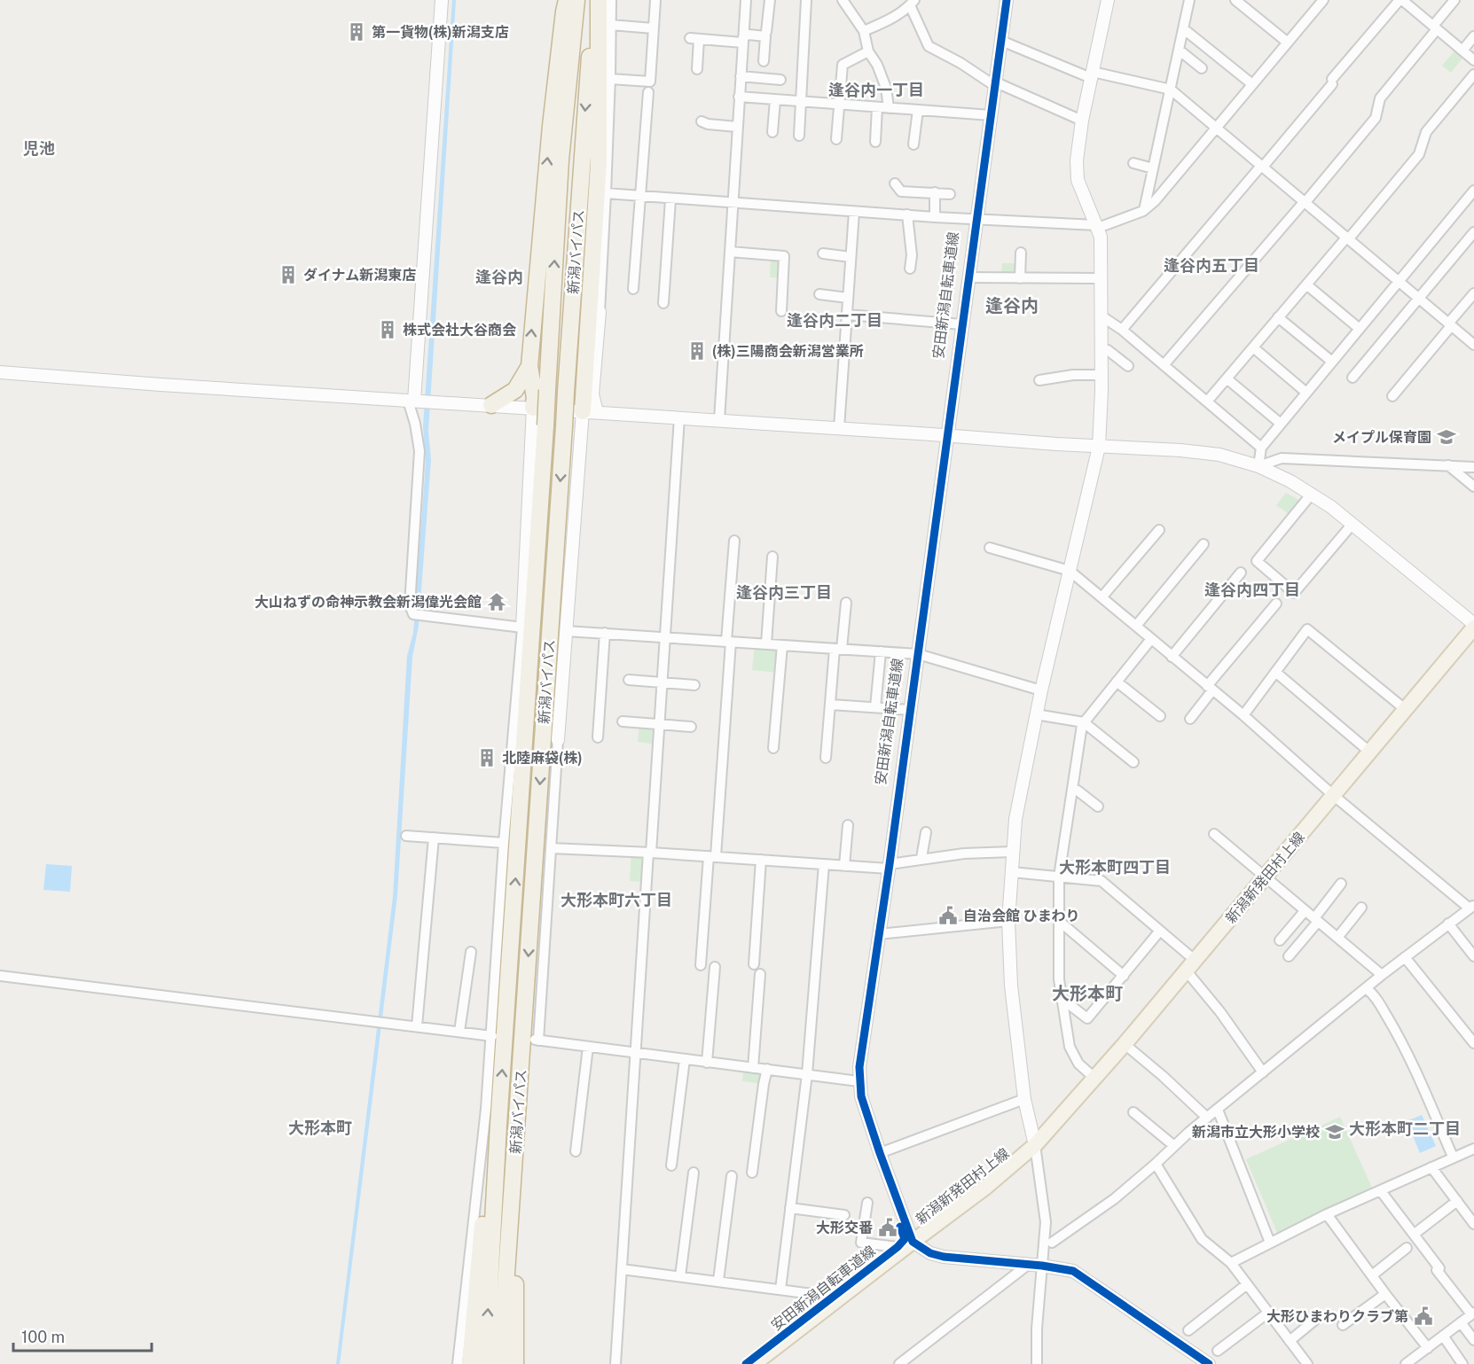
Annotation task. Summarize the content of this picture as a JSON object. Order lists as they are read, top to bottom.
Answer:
{
  "streets": {
    "highway": ["新潟バイパス"],
    "main road": ["新潟新発田村上線"],
    "cycle path": ["安田新潟自転車道線"]
  },
  "districts": [
    "逢谷内一丁目",
    "児池",
    "逢谷内五丁目",
    "逢谷内",
    "逢谷内",
    "逢谷内二丁目",
    "逢谷内四丁目",
    "逢谷内三丁目",
    "大形本町四丁目",
    "大形本町六丁目",
    "大形本町",
    "大形本町",
    "大形本町二丁目"
  ],
  "places": {
    "building": [
      "第一貨物(株)新潟支店",
      "ダイナム新潟東店",
      "株式会社大谷商会",
      "(株)三陽商会新潟営業所",
      "北陸麻袋(株)"
    ],
    "school or university": ["メイプル保育園", "新潟市立大形小学校"],
    "temple": ["大山ねずの命神示教会新潟偉光会館"],
    "public building": ["自治会館 ひまわり", "大形交番", "大形ひまわりクラブ第"]
  },
  "scale_bar": "100 m"
}
